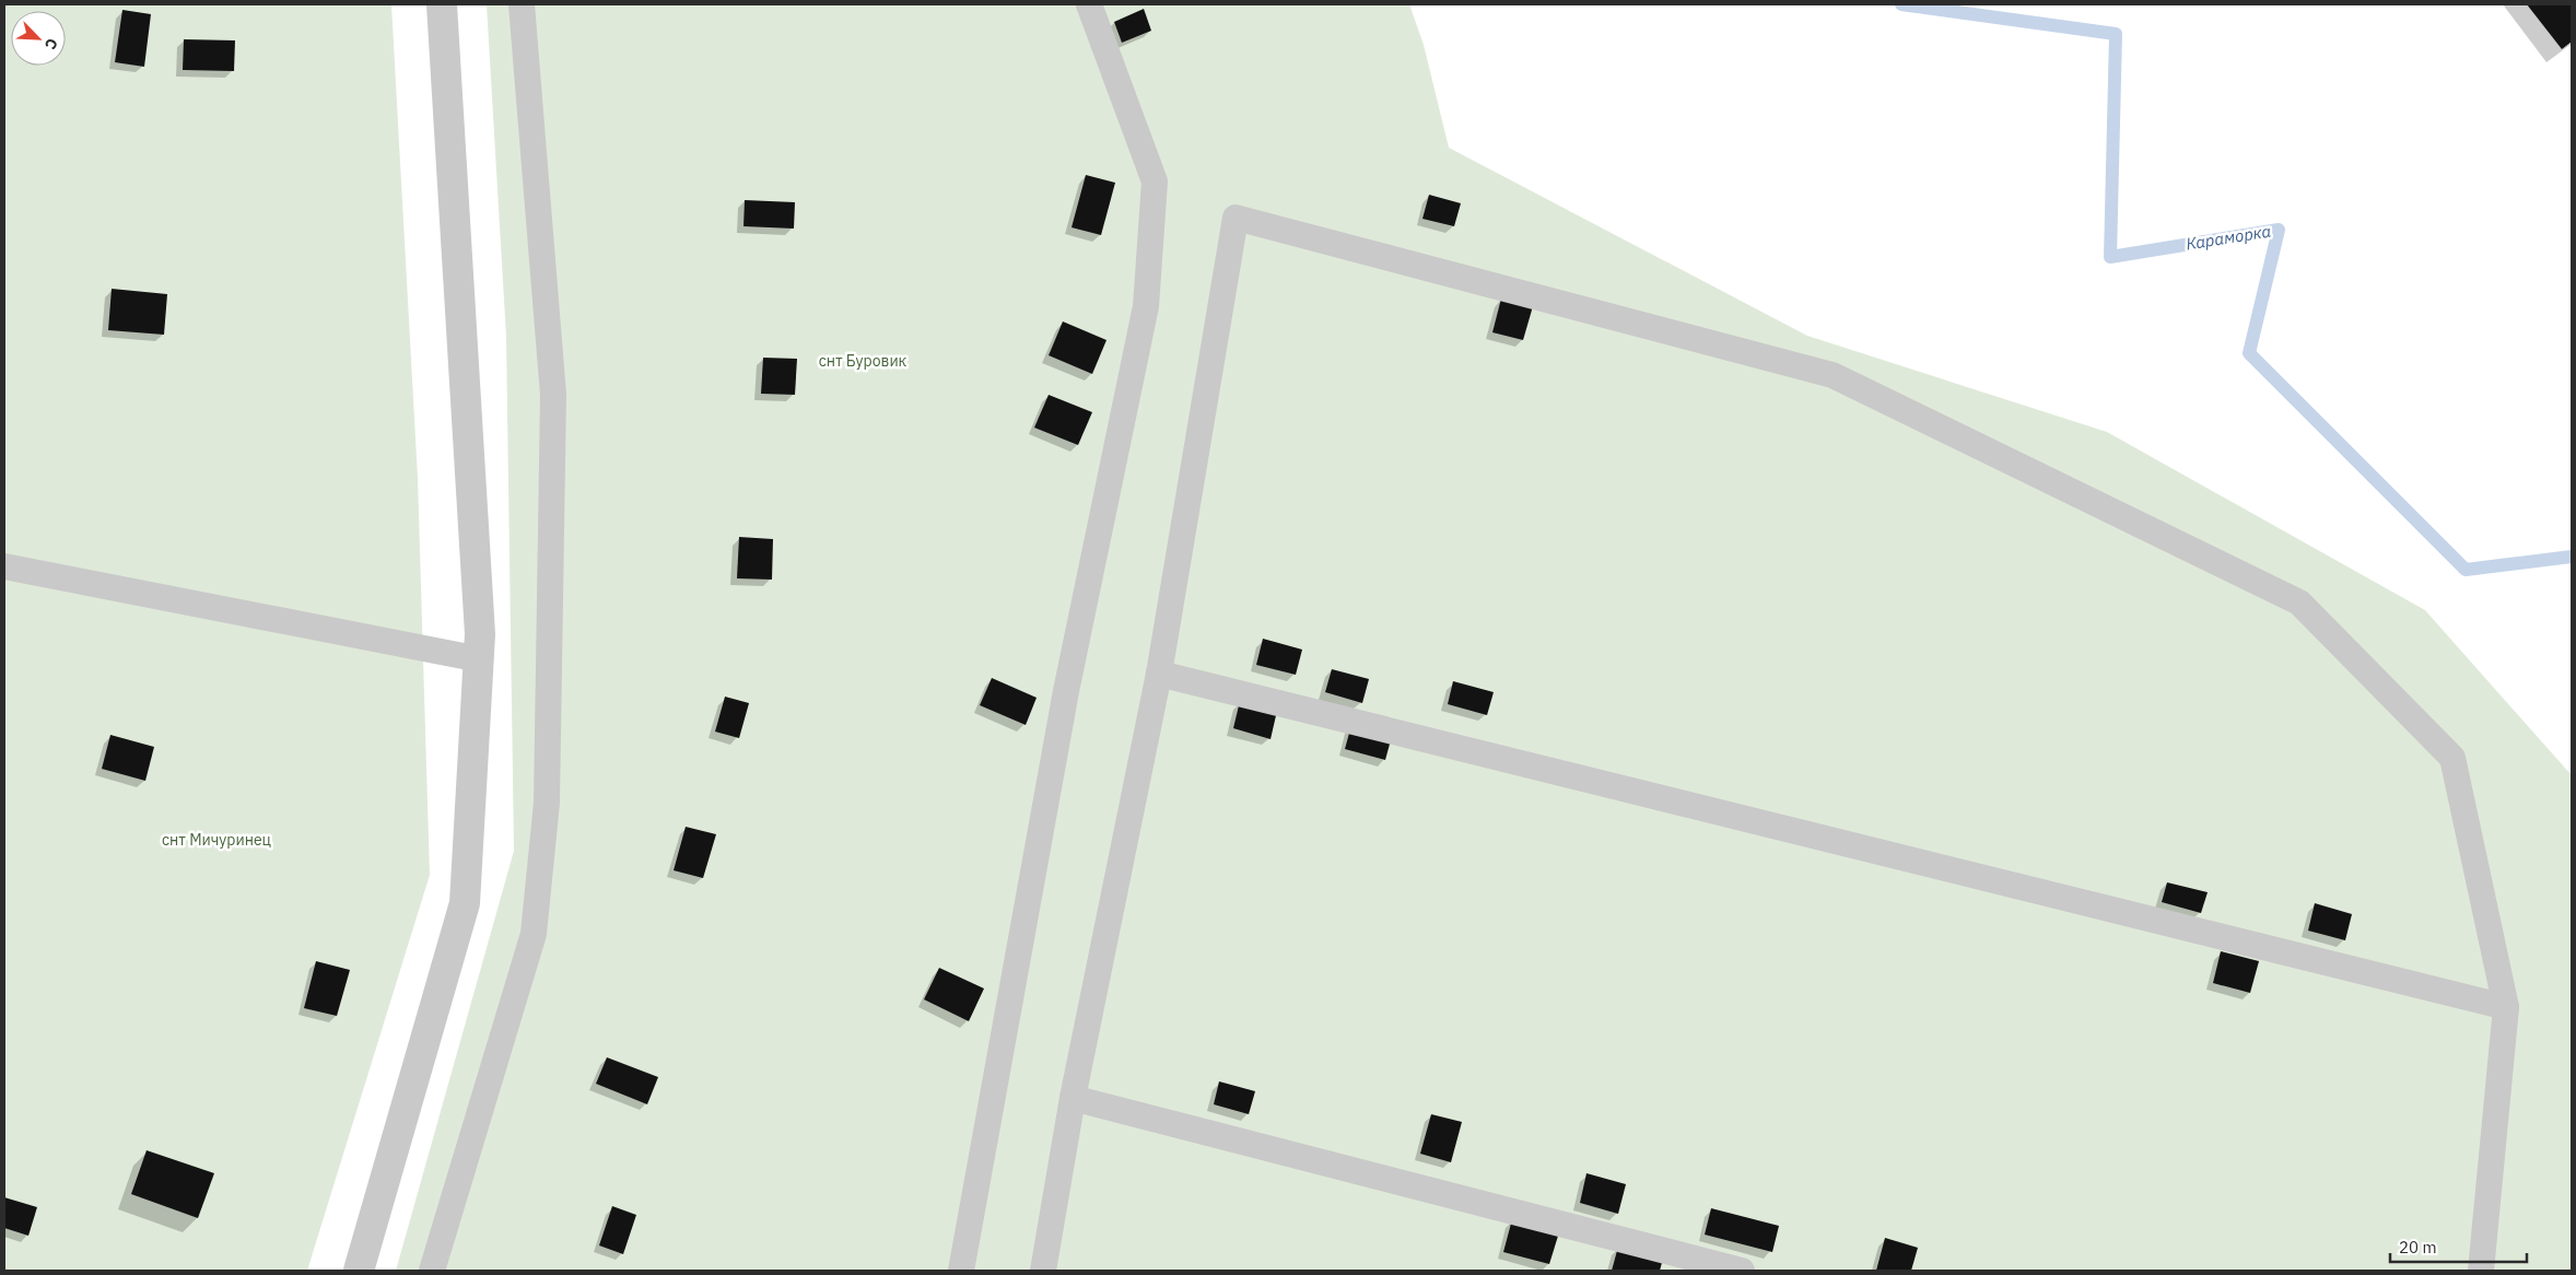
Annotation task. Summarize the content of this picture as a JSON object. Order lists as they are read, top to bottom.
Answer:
{
  "water": ["Караморка"],
  "parks": ["снт Буровик", "снт Мичуринец"],
  "scale_bar": "20 m",
  "north": "bottom right"
}
